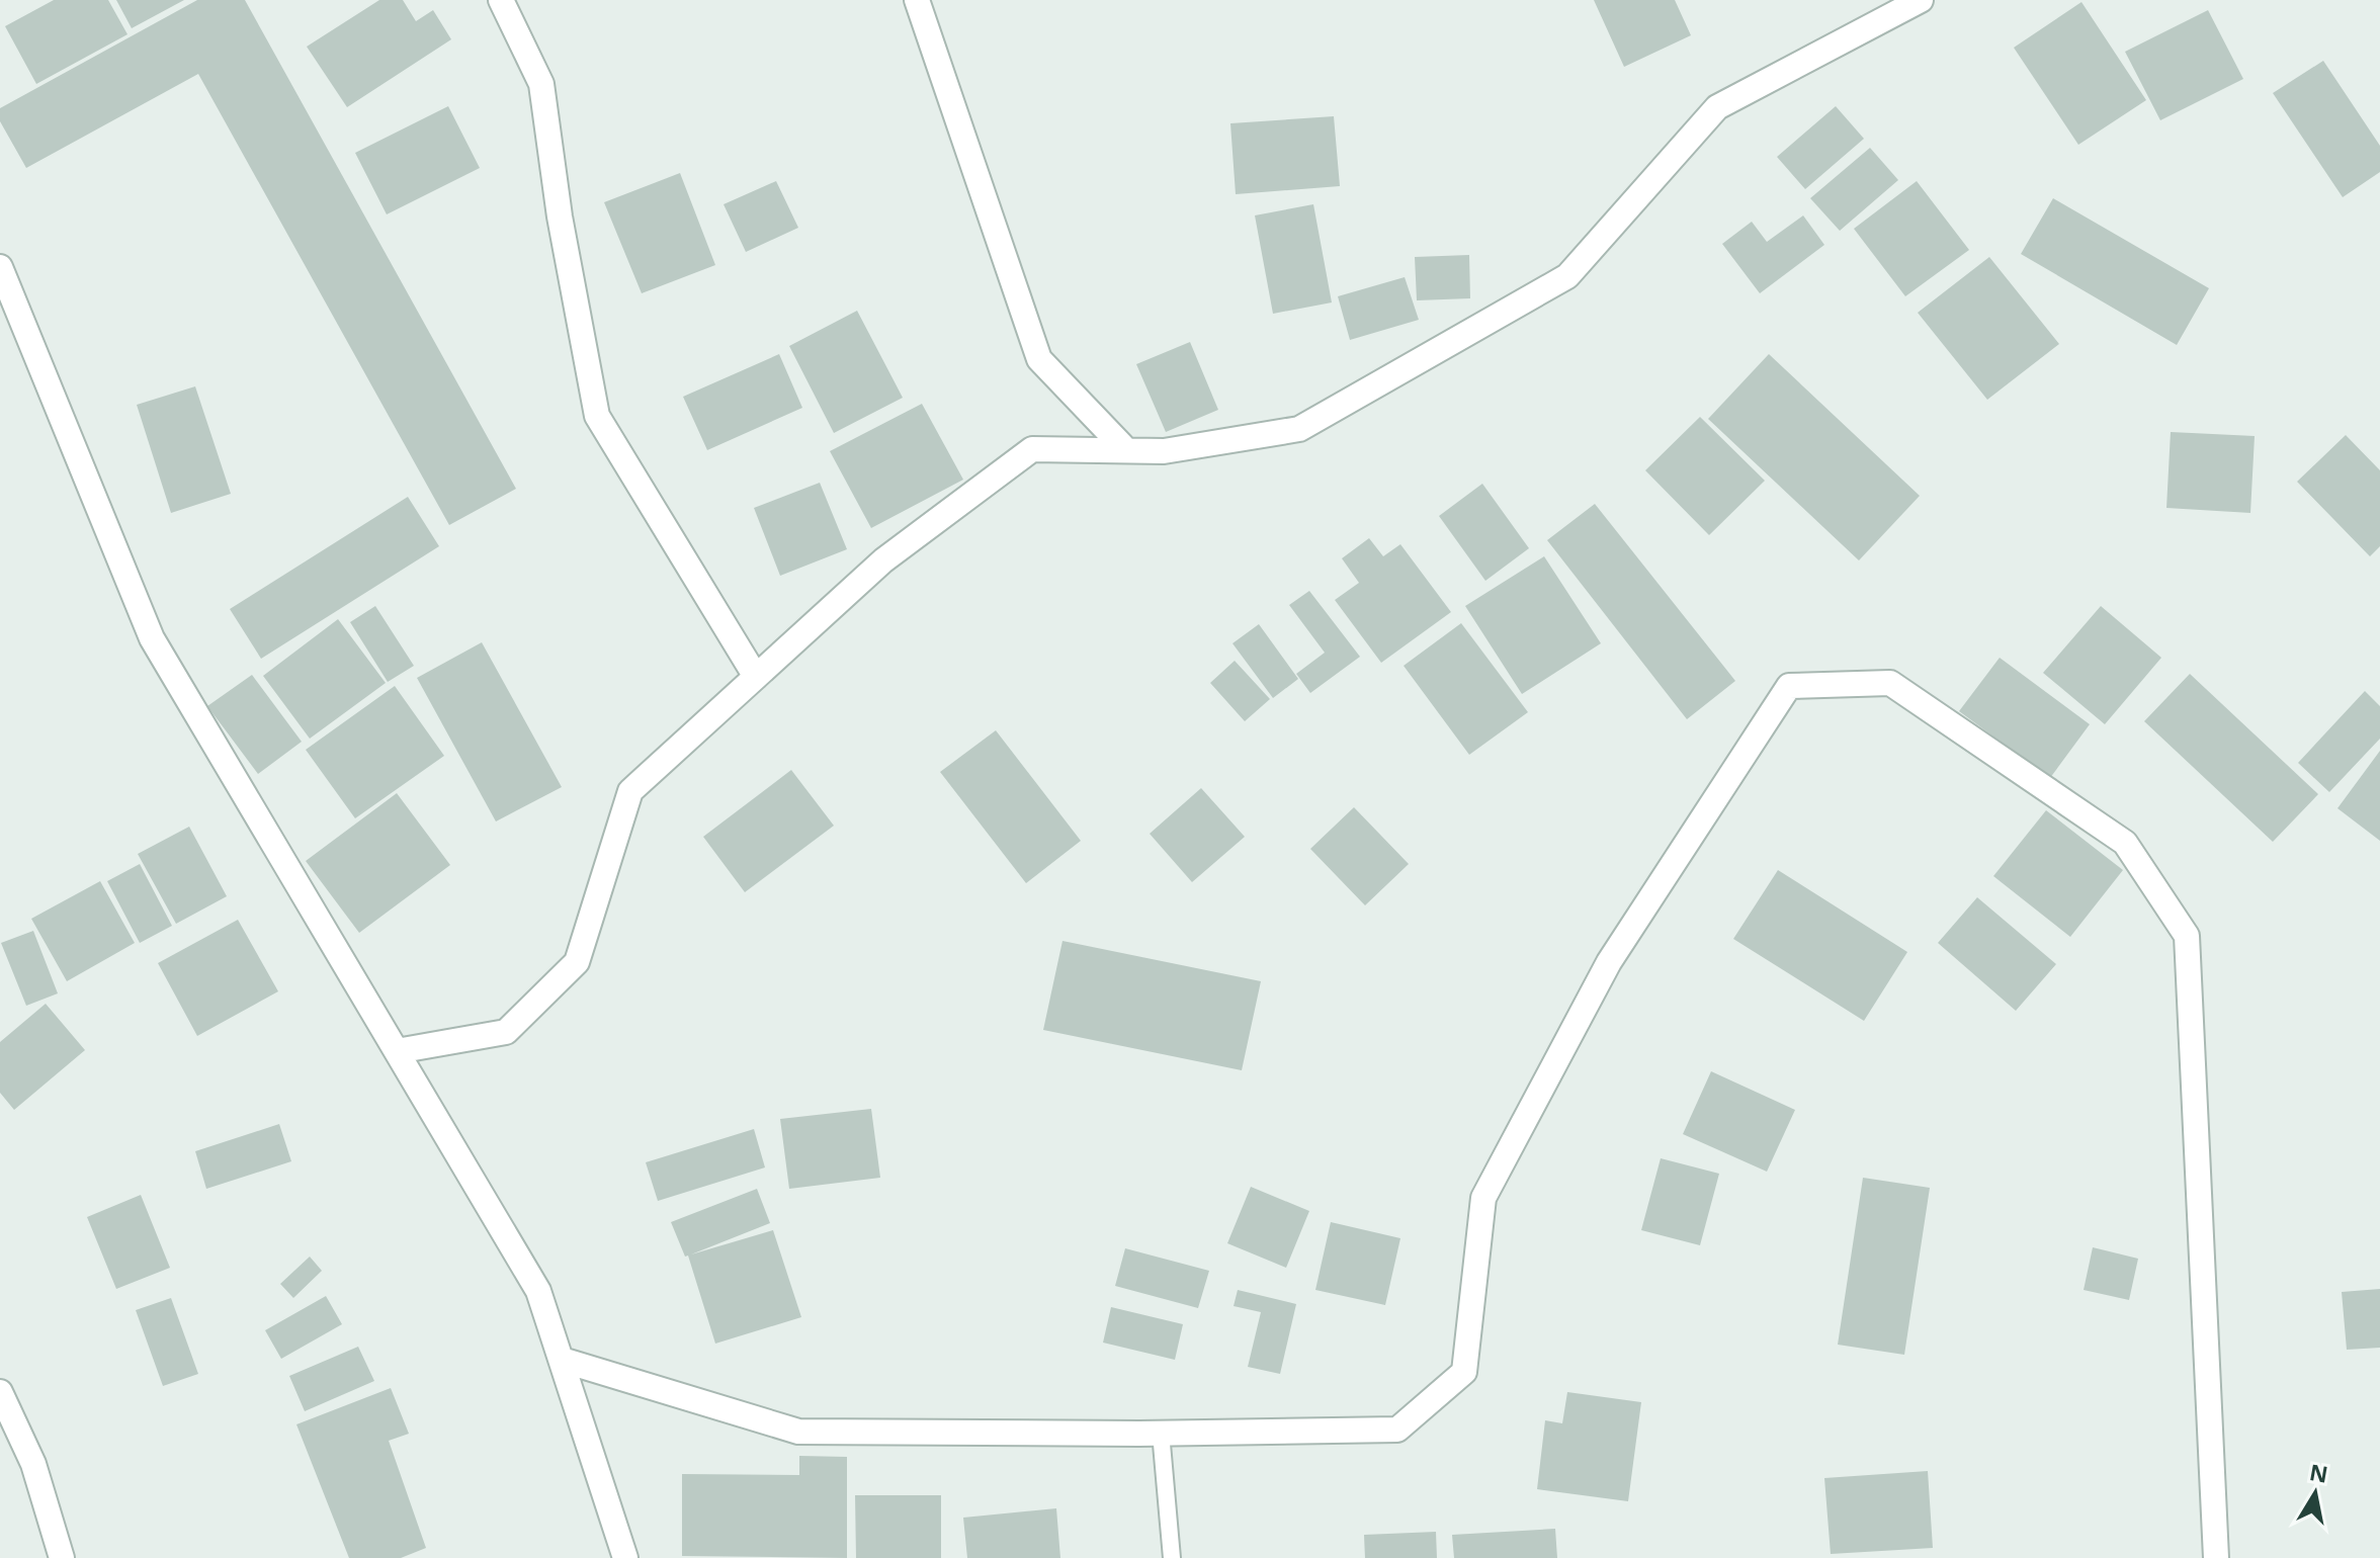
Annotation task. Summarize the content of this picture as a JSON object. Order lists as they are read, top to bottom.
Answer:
{
  "north": "top"
}
